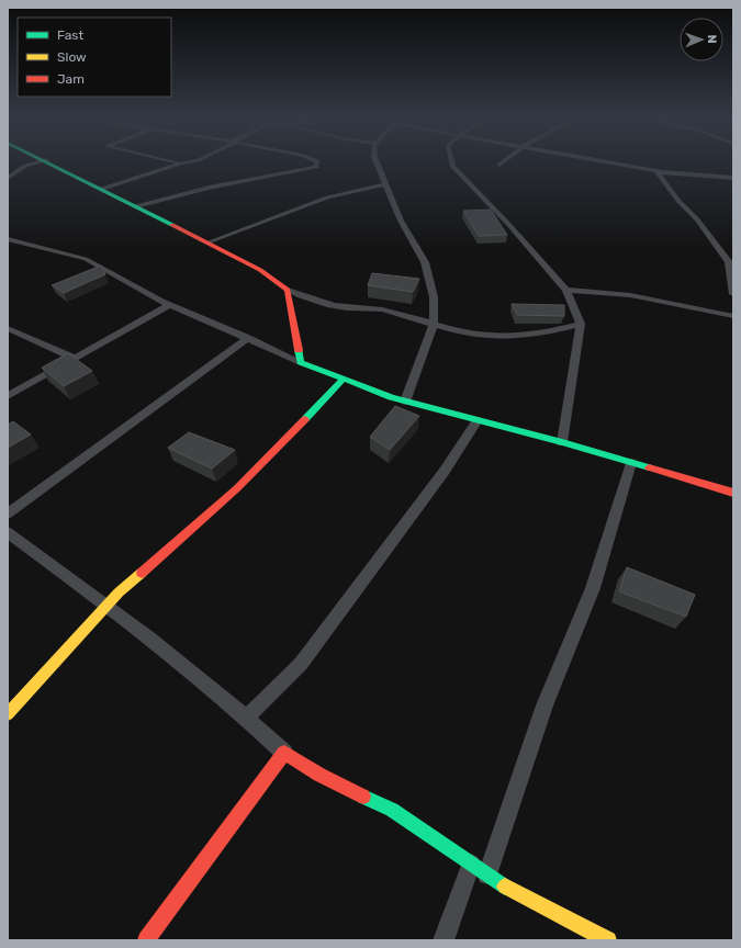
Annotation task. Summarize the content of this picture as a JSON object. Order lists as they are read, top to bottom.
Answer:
{
  "legend": ["Fast", "Slow", "Jam"],
  "north": "right"
}
